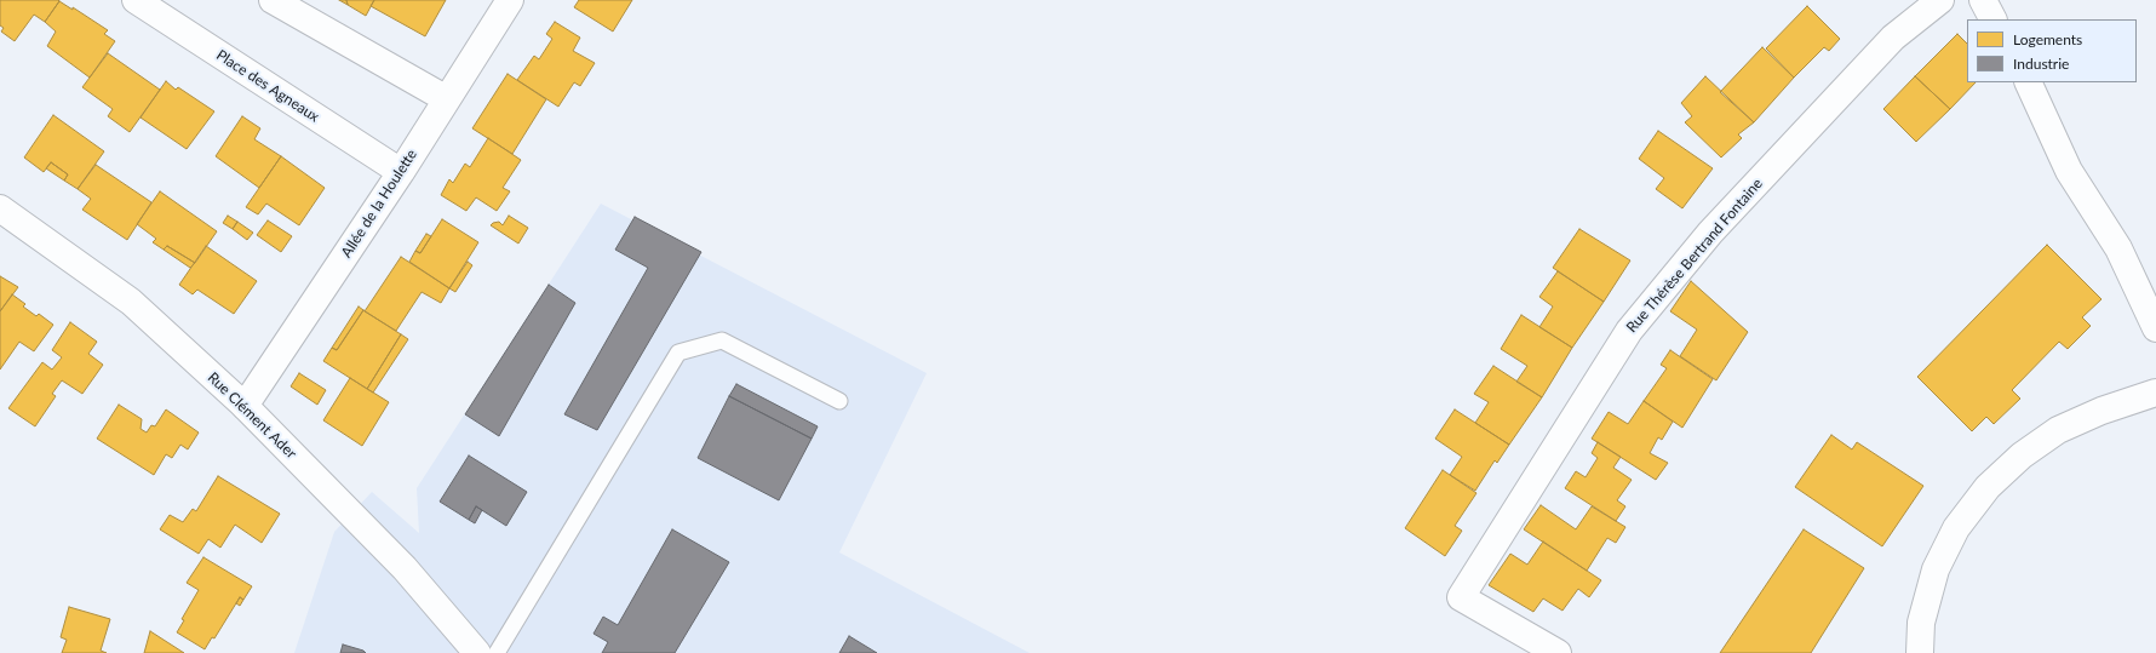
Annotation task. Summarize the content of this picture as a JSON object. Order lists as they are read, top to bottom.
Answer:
{
  "streets": {
    "street": [
      "Place des Agneaux",
      "Allée de la Houlette",
      "Rue Thérèse Bertrand Fontaine",
      "Rue Clément Ader"
    ]
  },
  "crossings": [
    ["Place des Agneaux", "Allée de la Houlette"],
    ["Allée de la Houlette", "Rue Clément Ader"]
  ],
  "legend": ["Logements", "Industrie"]
}
